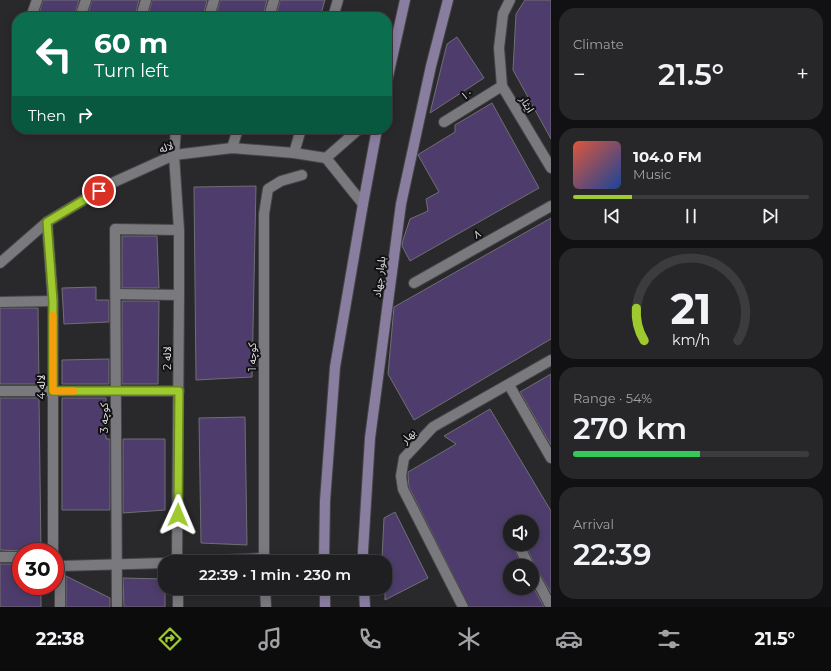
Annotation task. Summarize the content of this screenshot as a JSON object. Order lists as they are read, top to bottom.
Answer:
{
  "streets": {
    "main road": ["بلوار جهاد"],
    "street": [
      "۱۰",
      "ایثار",
      "لاله",
      "۸",
      "کوچه 1",
      "لاله 2",
      "لاله 4",
      "کوچه 3",
      "بهار"
    ]
  },
  "crossings": [
    ["۱۰", "ایثار"],
    ["لاله", "لاله 2"],
    ["لاله", "لاله 4"],
    ["لاله 2", "کوچه 3"]
  ],
  "page": {
    "tile": [
      "Climate",
      ["Range · 54%", "270 km"],
      ["Arrival", "22:39"]
    ],
    "turn": ["60 m", "Turn left"],
    "heat": ["−", "21.5°", "+"],
    "then": "Then",
    "song": ["104.0 FM", "Music"],
    "limit": "30",
    "trip": "22:39 · 1 min · 230 m",
    "tabs": ["22:38", "21.5°"],
    "gauge": ["21", "km/h"]
  }
}
